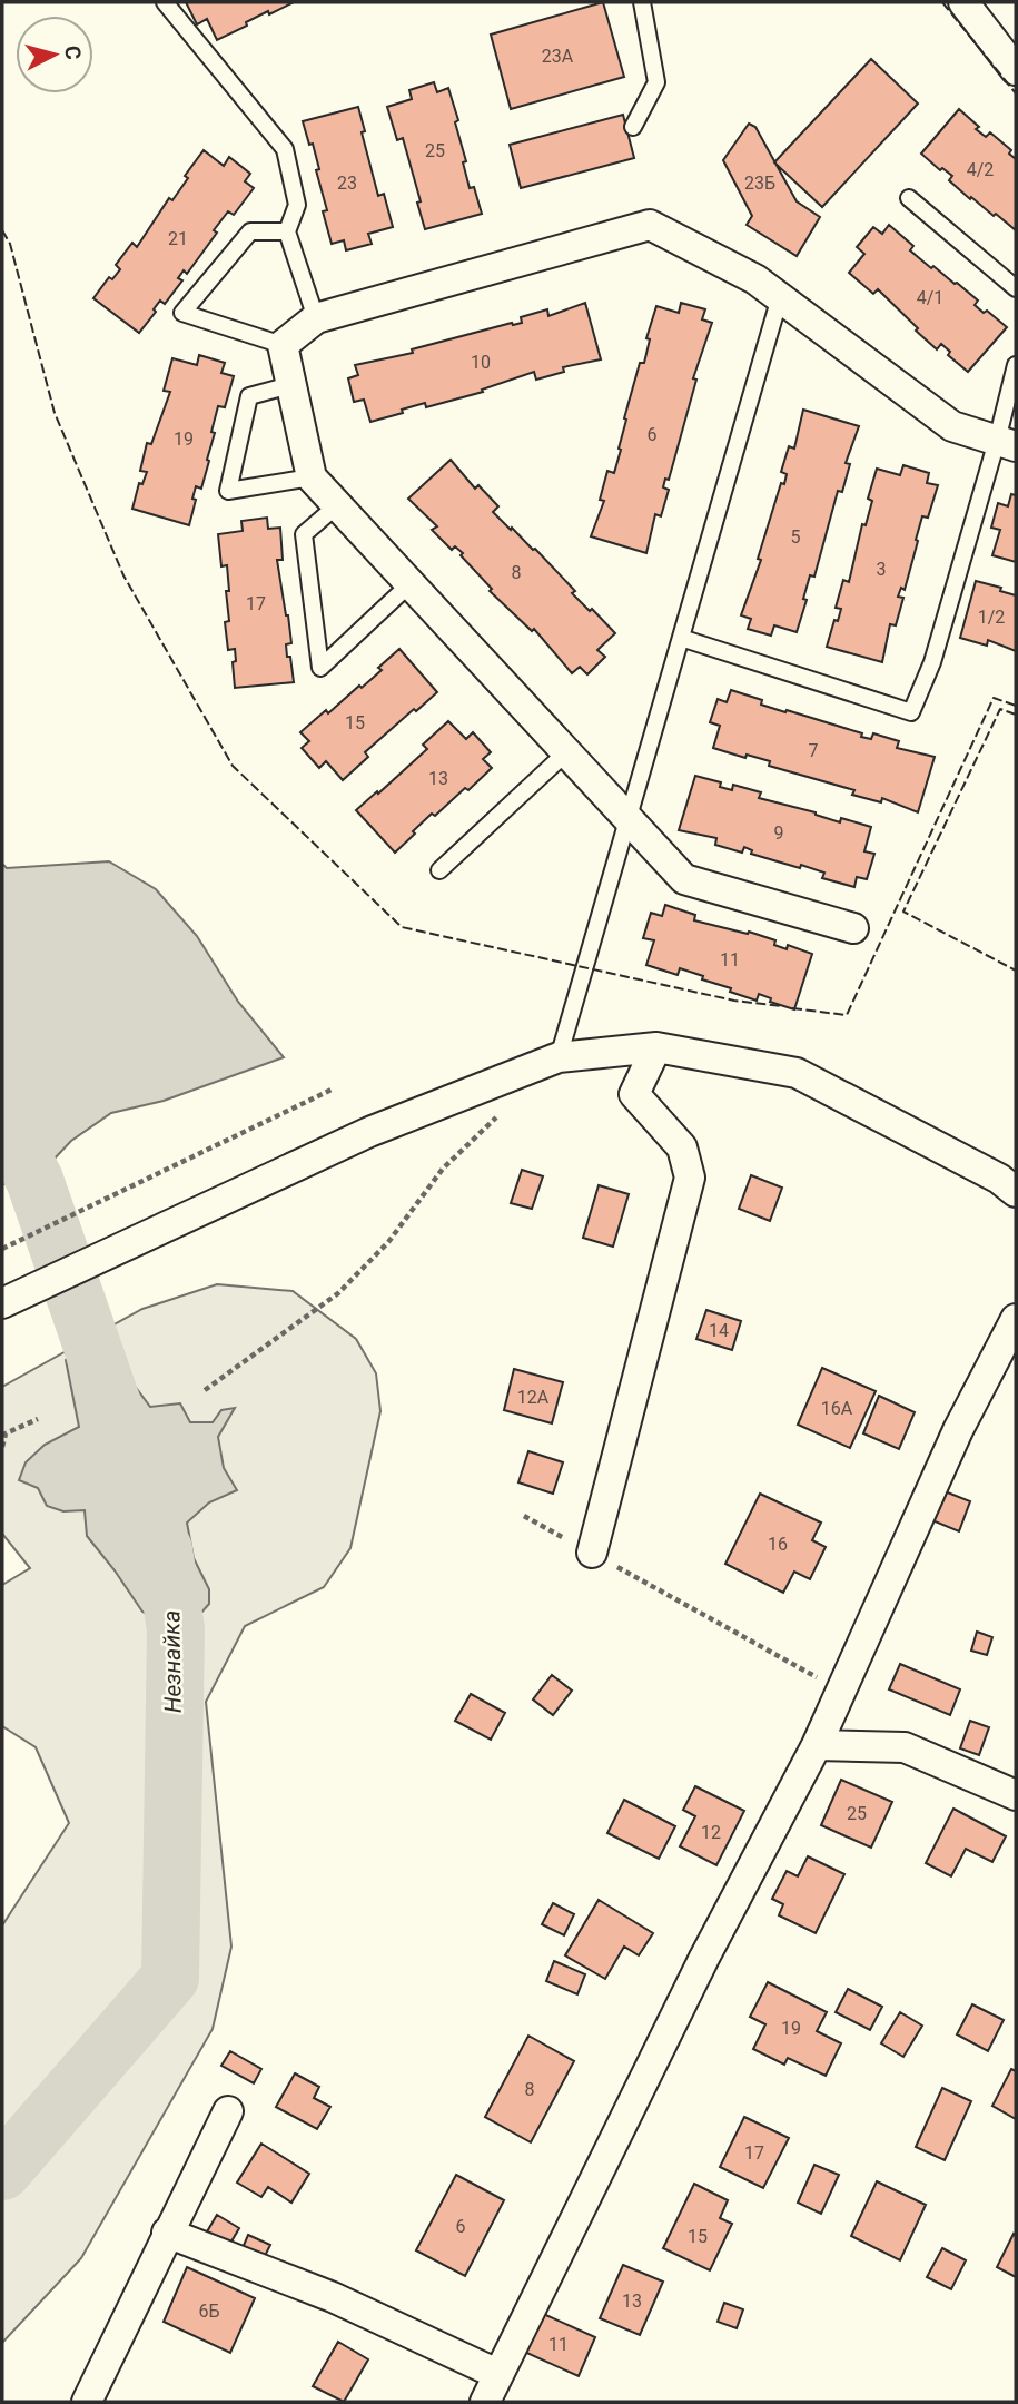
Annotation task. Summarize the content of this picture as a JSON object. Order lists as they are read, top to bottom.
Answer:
{
  "water": ["Незнайка"],
  "house_numbers": [
    "23А",
    "25",
    "4/2",
    "23",
    "23Б",
    "21",
    "4/1",
    "10",
    "6",
    "19",
    "5",
    "3",
    "8",
    "17",
    "1/2",
    "15",
    "7",
    "13",
    "9",
    "11",
    "14",
    "12А",
    "16А",
    "16",
    "25",
    "12",
    "19",
    "8",
    "17",
    "6",
    "15",
    "13",
    "6Б",
    "11"
  ],
  "north": "right"
}
